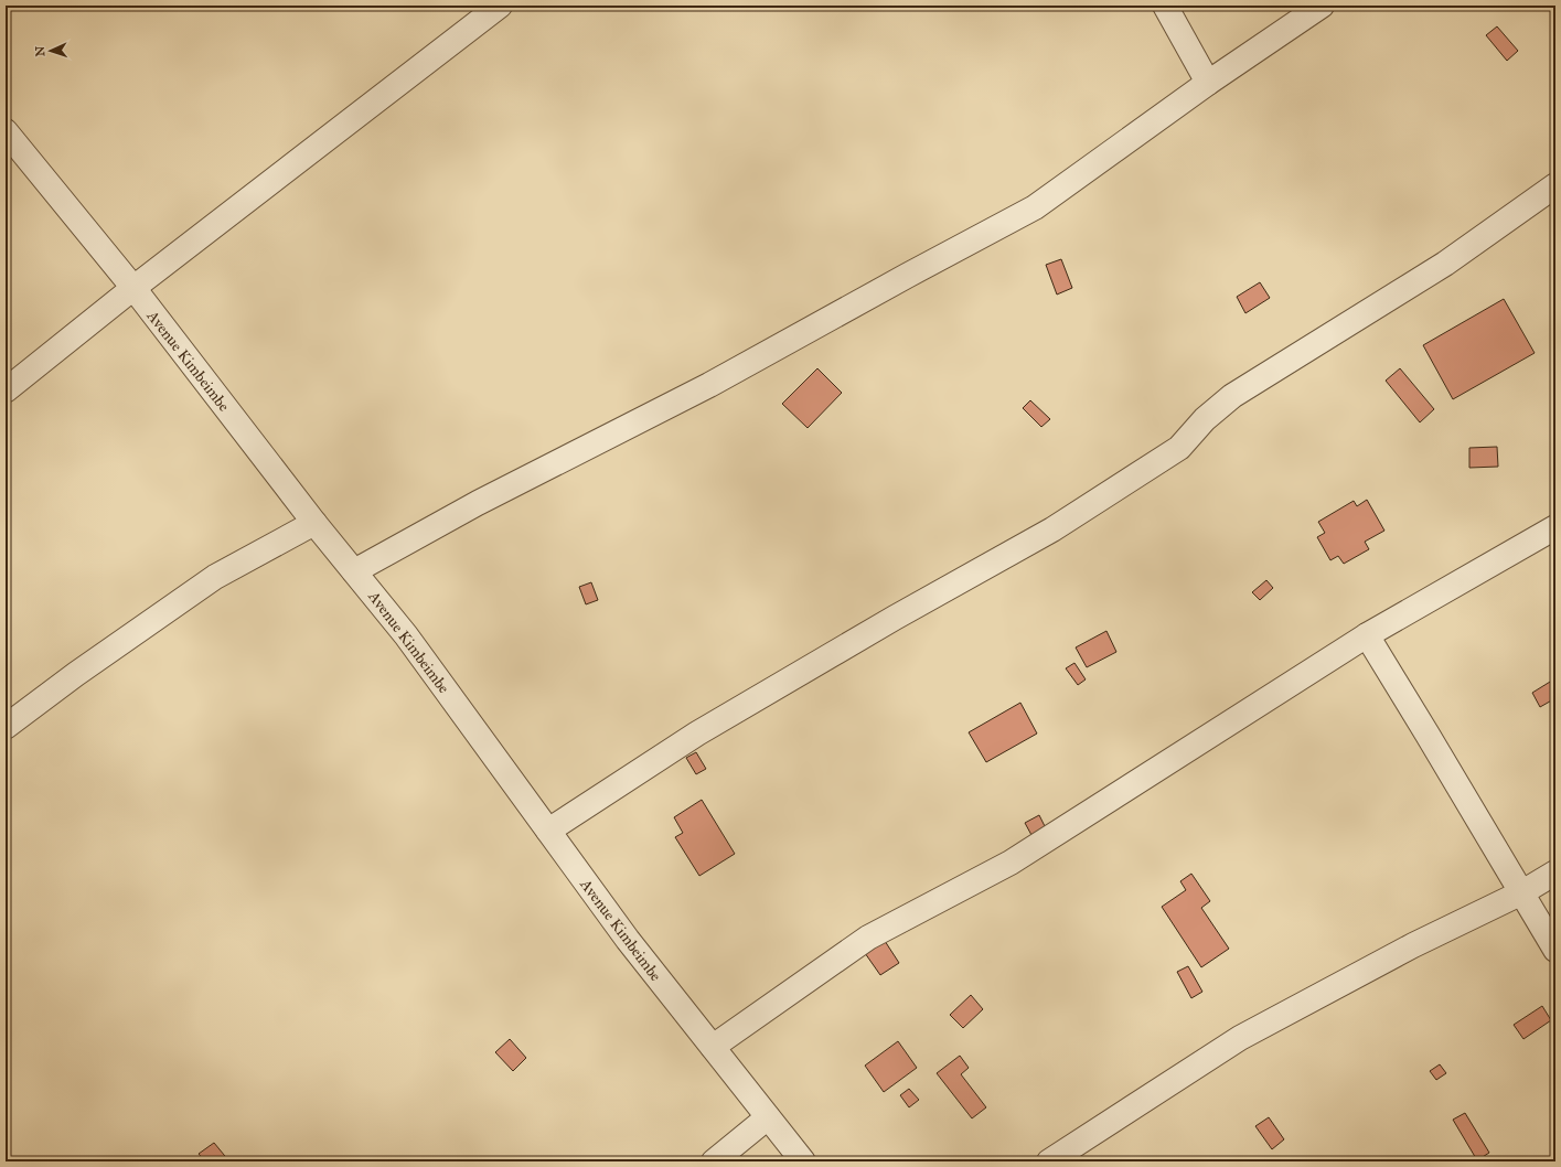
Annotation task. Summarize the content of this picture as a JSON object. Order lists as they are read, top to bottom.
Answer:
{
  "streets": {
    "street": ["Avenue Kimbeimbe"]
  },
  "north": "left"
}
